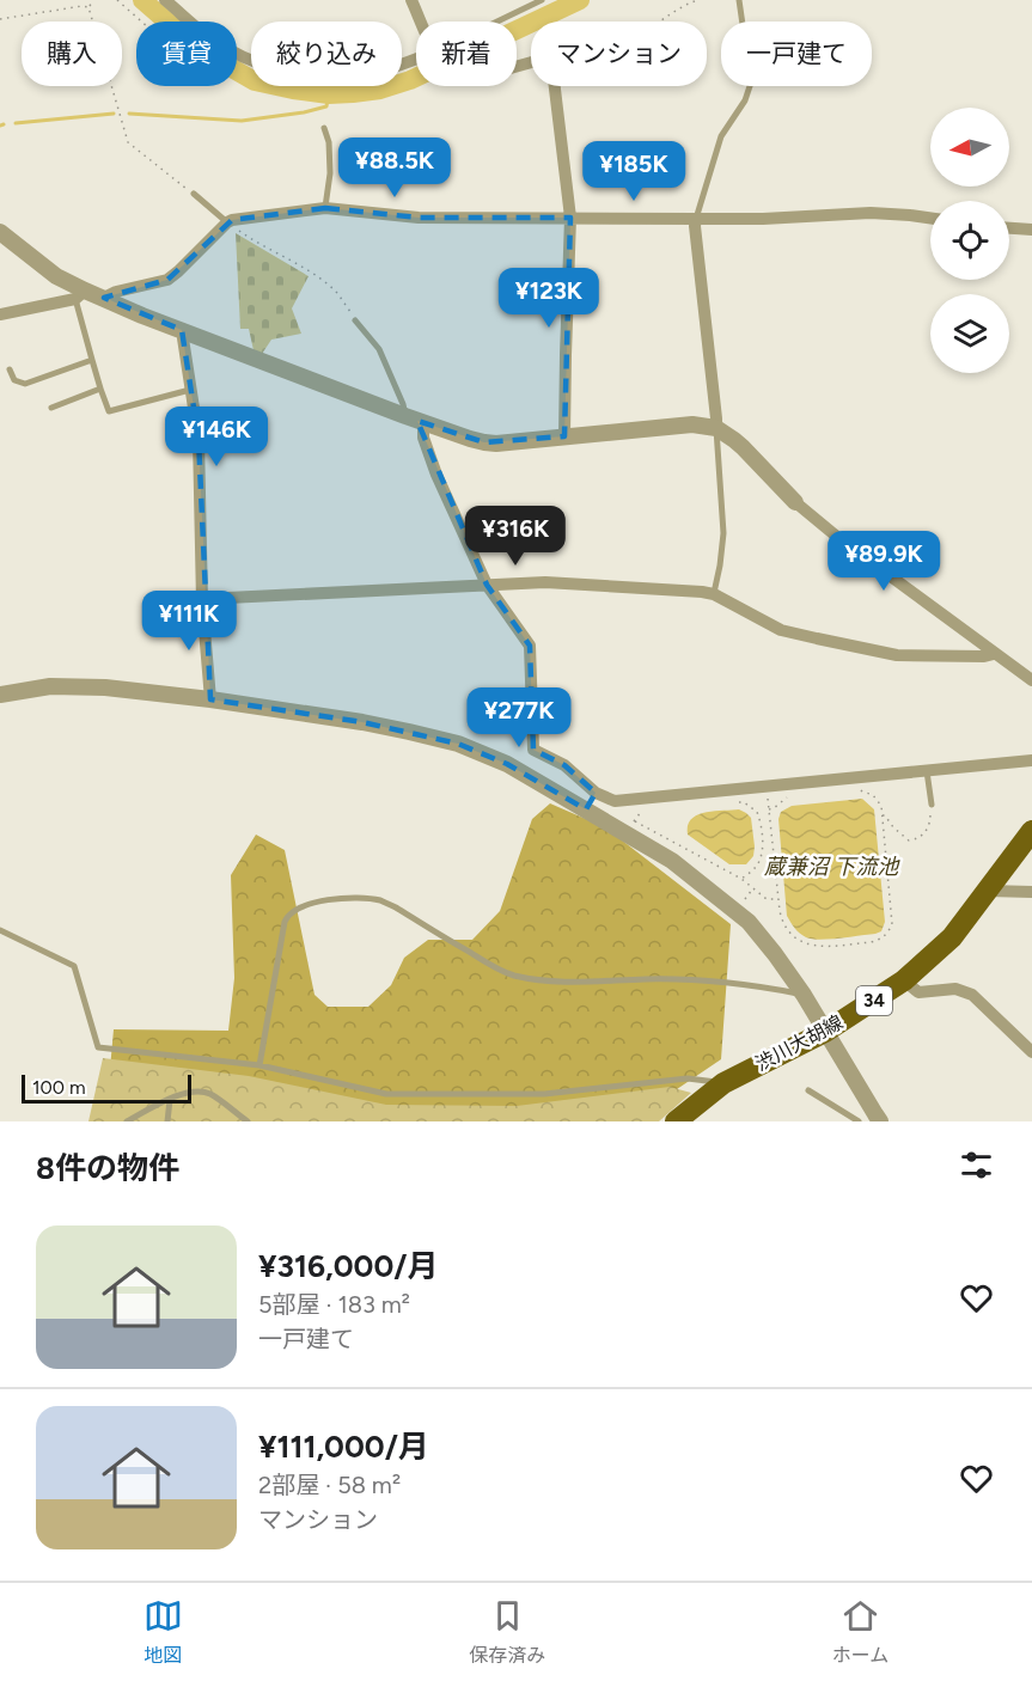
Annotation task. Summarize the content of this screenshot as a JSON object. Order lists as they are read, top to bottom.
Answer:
{
  "streets": {
    "main road": ["34", "渋川大胡線"]
  },
  "water": ["蔵兼沼 下流池"],
  "scale_bar": "100 m",
  "north": "left",
  "page": {
    "chip": [
      "購入",
      "賃貸",
      "絞り込み",
      "新着",
      "マンション",
      "一戸建て"
    ],
    "price": [
      "¥88.5K",
      "¥185K",
      "¥123K",
      "¥146K",
      "¥316K",
      "¥89.9K",
      "¥111K",
      "¥277K"
    ],
    "scale": "100 m",
    "heading": "8件の物件",
    "list": [
      {
        "name": "¥316,000/月",
        "note": "5部屋 · 183 m² · 一戸建て"
      },
      {
        "name": "¥111,000/月",
        "note": "2部屋 · 58 m² · マンション"
      }
    ],
    "tabs": ["地図", "保存済み", "ホーム"]
  }
}
